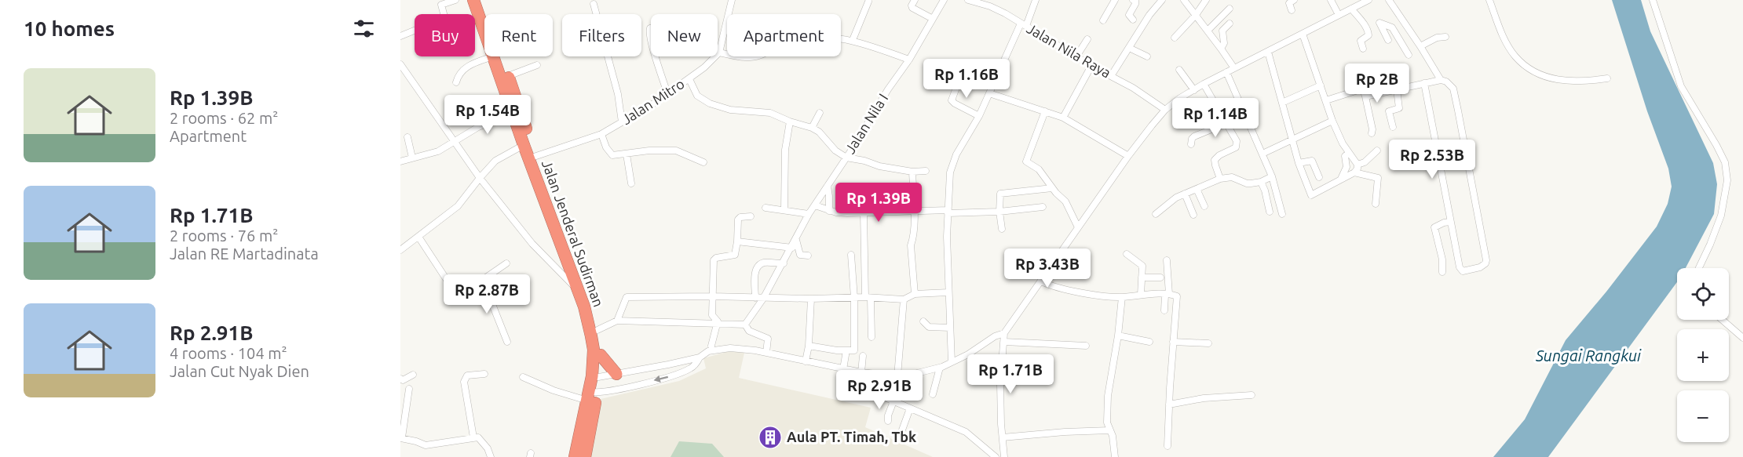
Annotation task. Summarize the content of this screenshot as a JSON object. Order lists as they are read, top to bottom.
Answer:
{
  "streets": {
    "highway": ["Jalan Jenderal Sudirman"],
    "street": ["Jalan Nila Raya", "Jalan Mitro", "Jalan Nila I"]
  },
  "crossings": [
    ["Jalan Mitro", "Jalan Jenderal Sudirman"]
  ],
  "water": ["Sungai Rangkui"],
  "places": {
    "building": ["Aula PT. Timah, Tbk"]
  },
  "page": {
    "heading": "10 homes",
    "chip": [
      "Buy",
      "Rent",
      "Filters",
      "New",
      "Apartment"
    ],
    "list": [
      {
        "name": "Rp 1.39B",
        "note": "2 rooms · 62 m² · Apartment"
      },
      {
        "name": "Rp 1.71B",
        "note": "2 rooms · 76 m² · Jalan RE Martadinata"
      },
      {
        "name": "Rp 2.91B",
        "note": "4 rooms · 104 m² · Jalan Cut Nyak Dien"
      }
    ],
    "price": [
      "Rp 1.16B",
      "Rp 2B",
      "Rp 1.54B",
      "Rp 1.14B",
      "Rp 2.53B",
      "Rp 1.39B",
      "Rp 3.43B",
      "Rp 2.87B",
      "Rp 1.71B",
      "Rp 2.91B"
    ],
    "map_buttons": ["+", "−"]
  }
}
